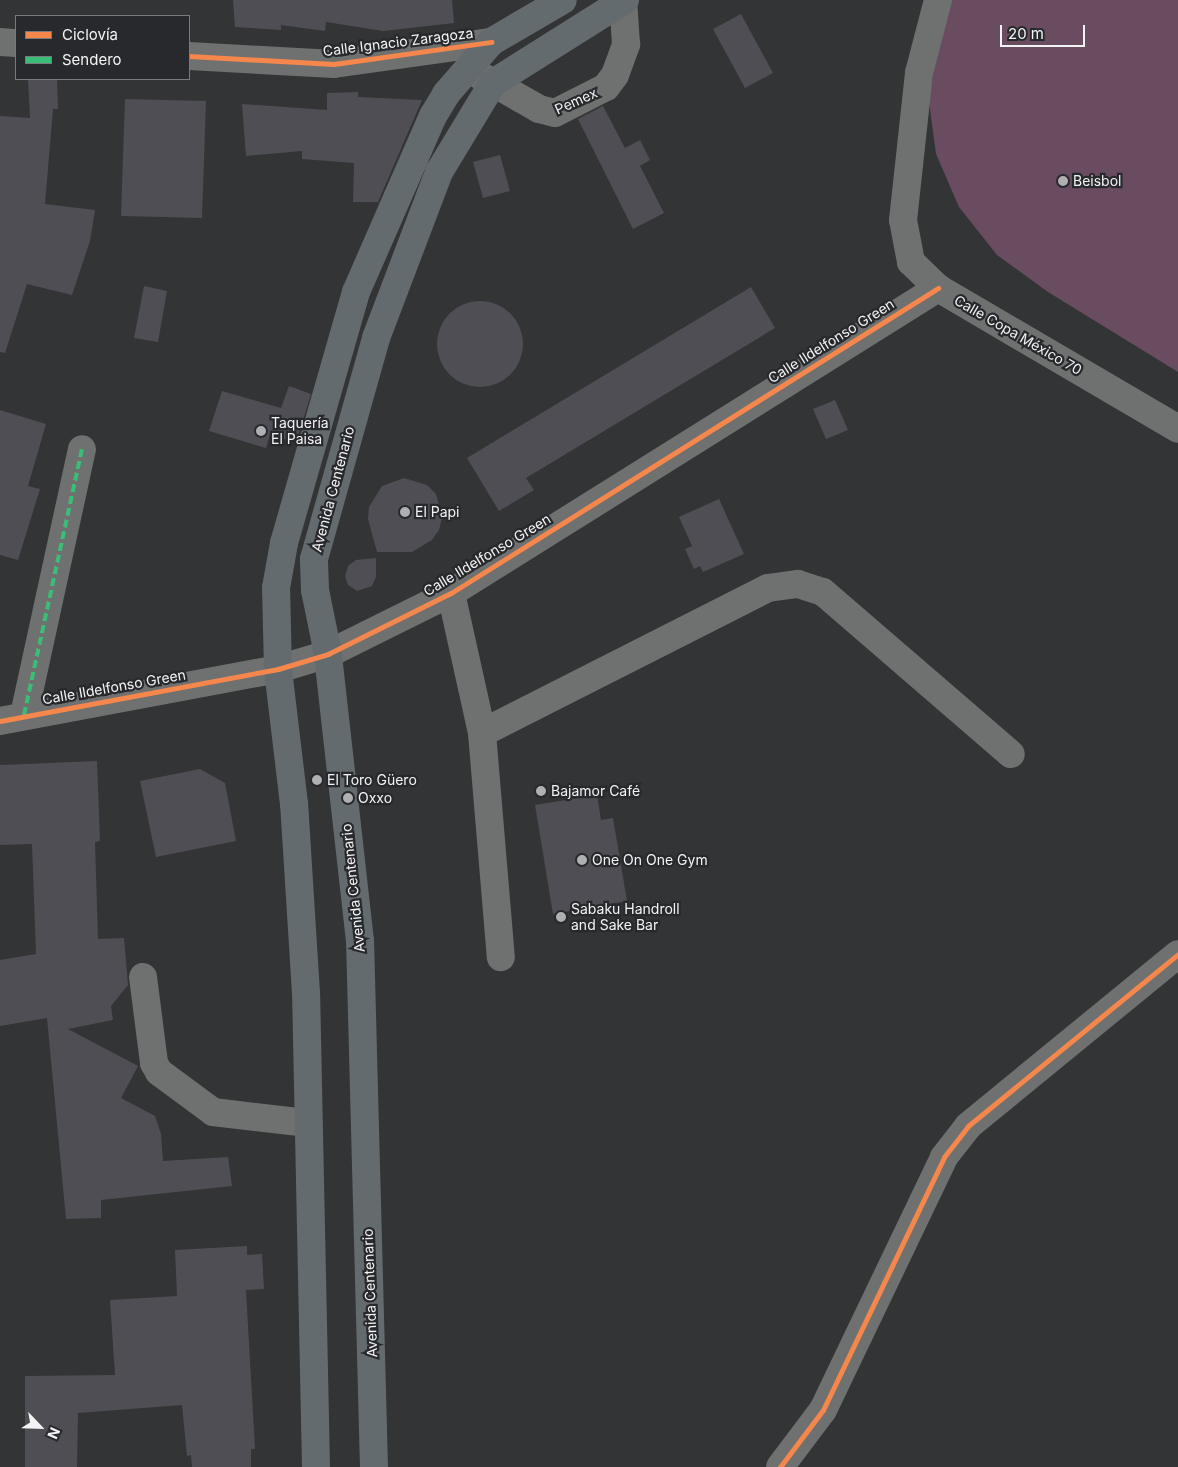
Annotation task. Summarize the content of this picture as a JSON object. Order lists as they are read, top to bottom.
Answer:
{
  "streets": {
    "main road": ["Avenida Centenario"],
    "street": [
      "Calle Ignacio Zaragoza",
      "Pemex",
      "Calle Copa México 70",
      "Calle Ildelfonso Green"
    ]
  },
  "crossings": [
    ["Pemex", "Avenida Centenario"],
    ["Calle Copa México 70", "Calle Ildelfonso Green"],
    ["Calle Ildelfonso Green", "Avenida Centenario"]
  ],
  "places": [
    "Beisbol",
    "Taquería El Paisa",
    "El Papi",
    "El Toro Güero",
    "Bajamor Café",
    "Oxxo",
    "One On One Gym",
    "Sabaku Handroll and Sake Bar"
  ],
  "legend": ["Ciclovía", "Sendero"],
  "scale_bar": "20 m",
  "north": "bottom right"
}
